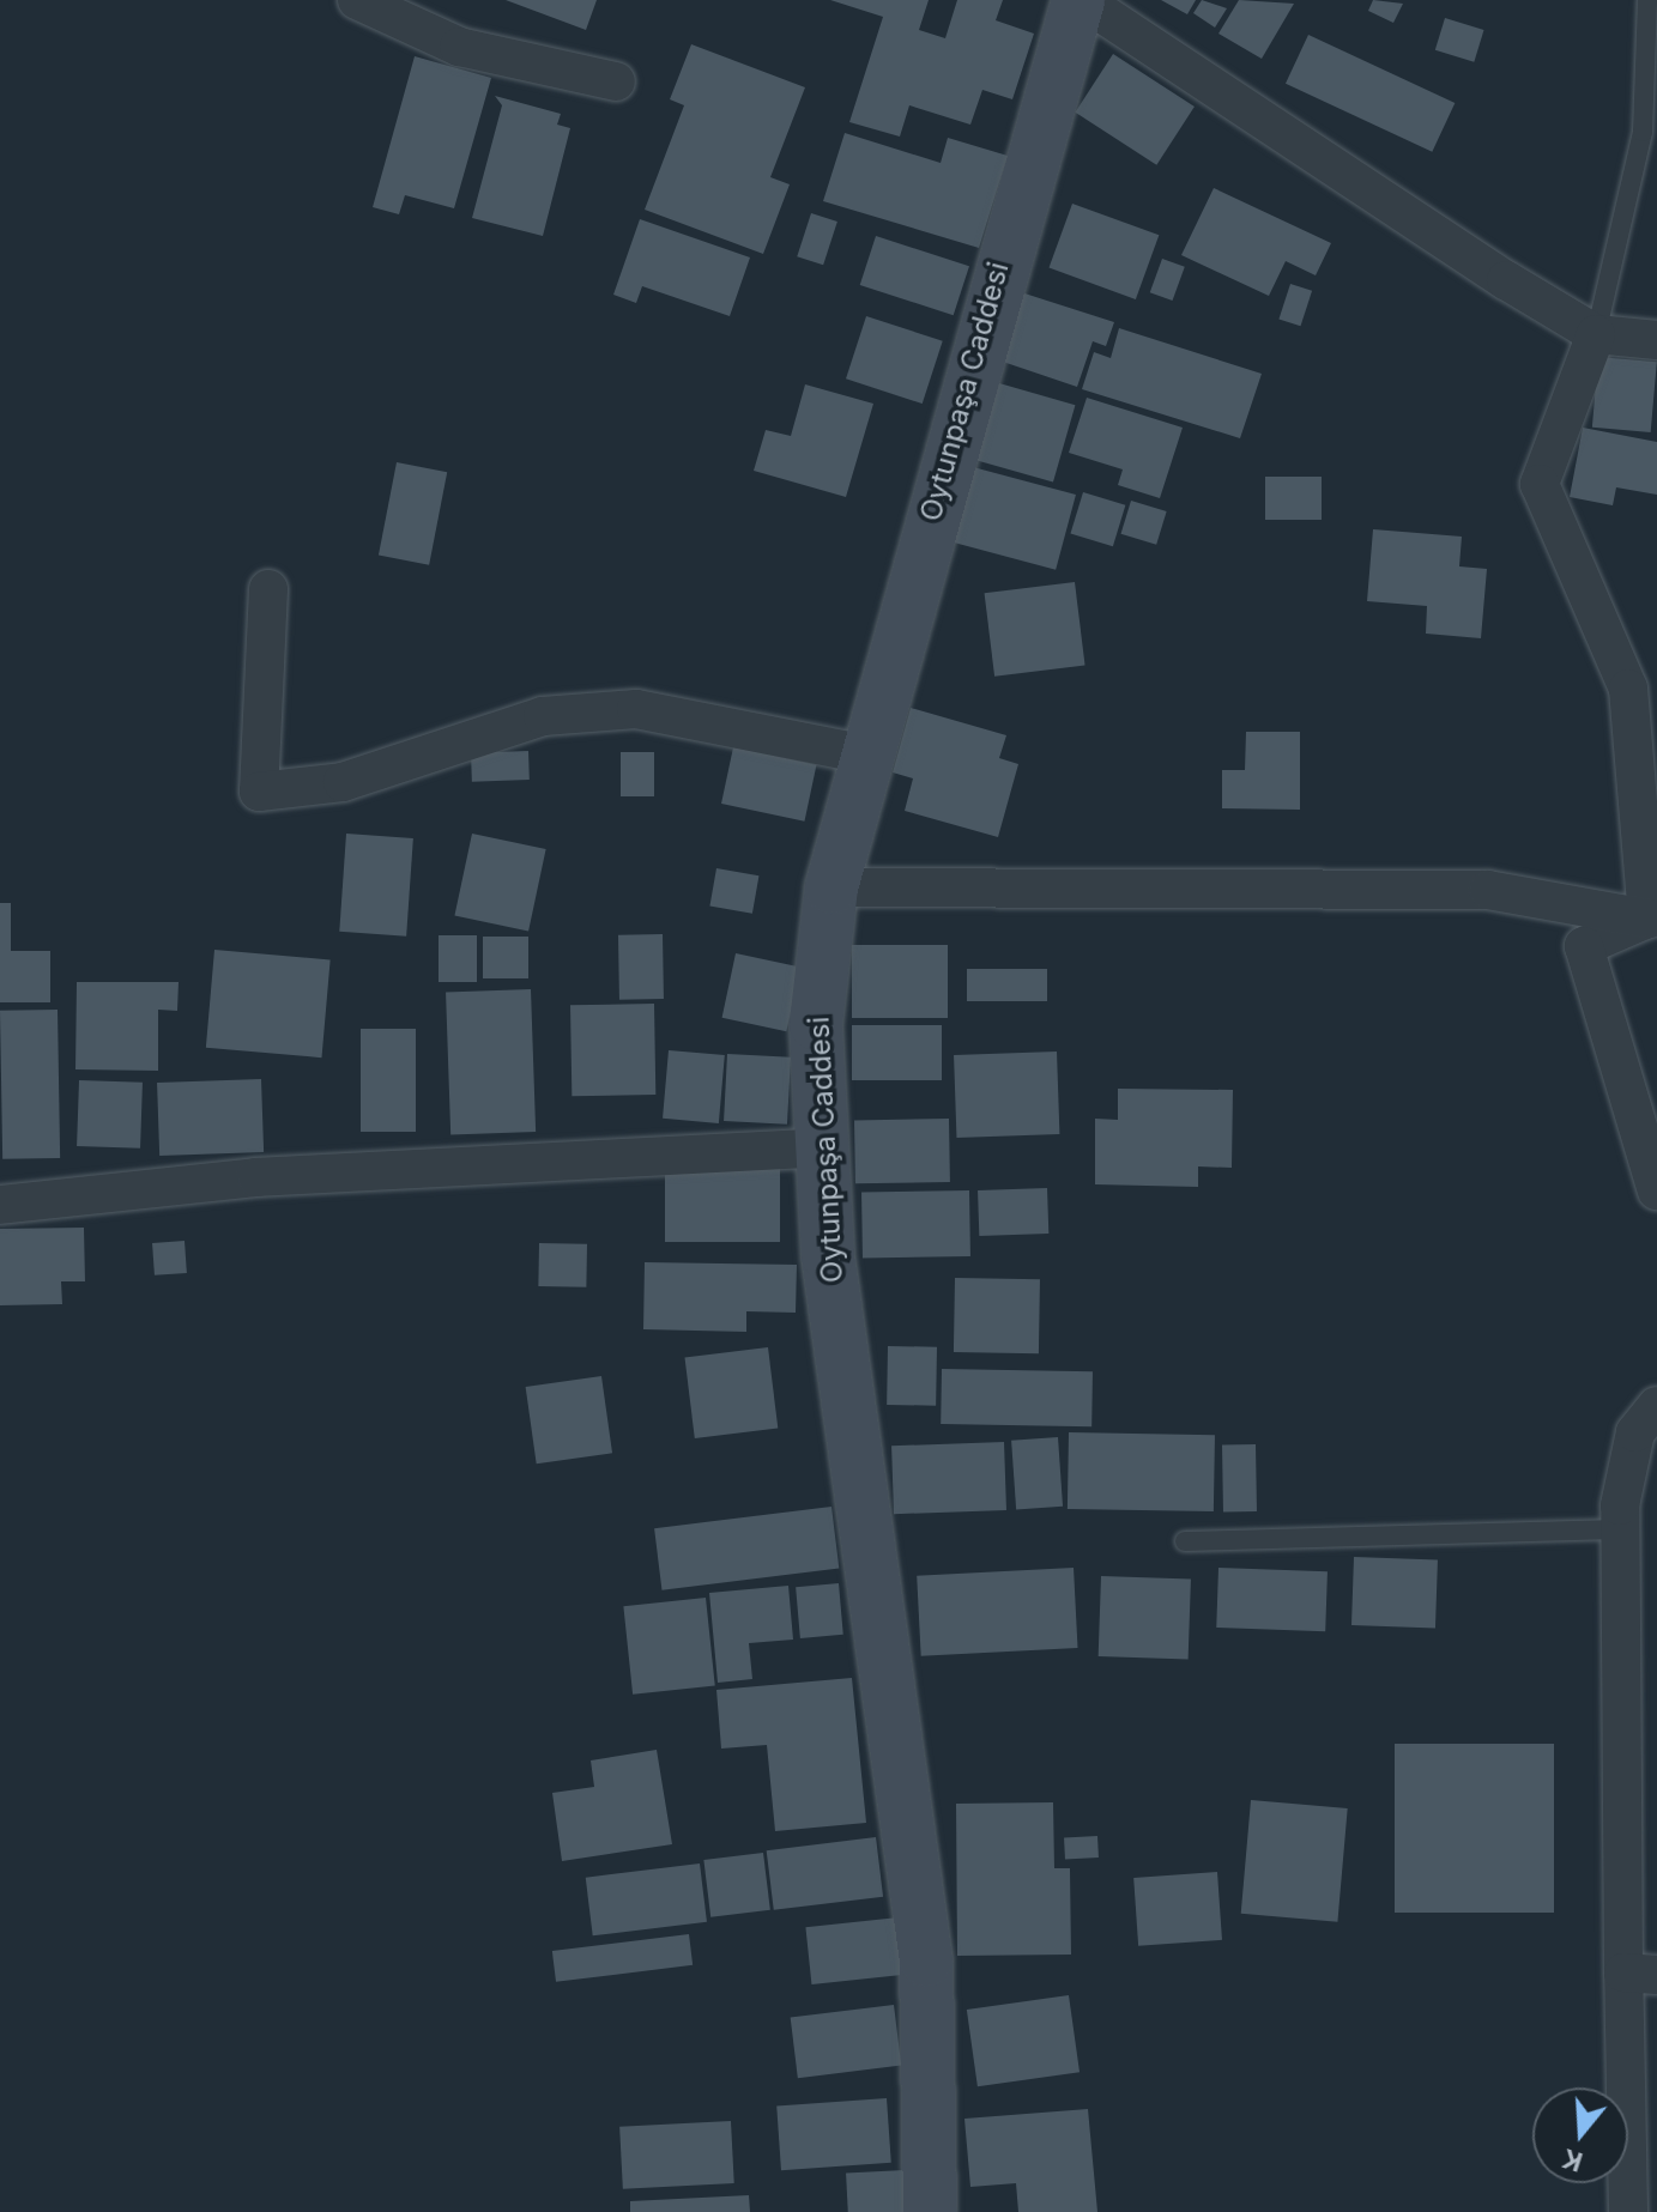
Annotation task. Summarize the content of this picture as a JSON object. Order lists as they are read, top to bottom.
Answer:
{
  "streets": {
    "street": ["Oytunpaşa Caddesi"]
  },
  "north": "bottom"
}
